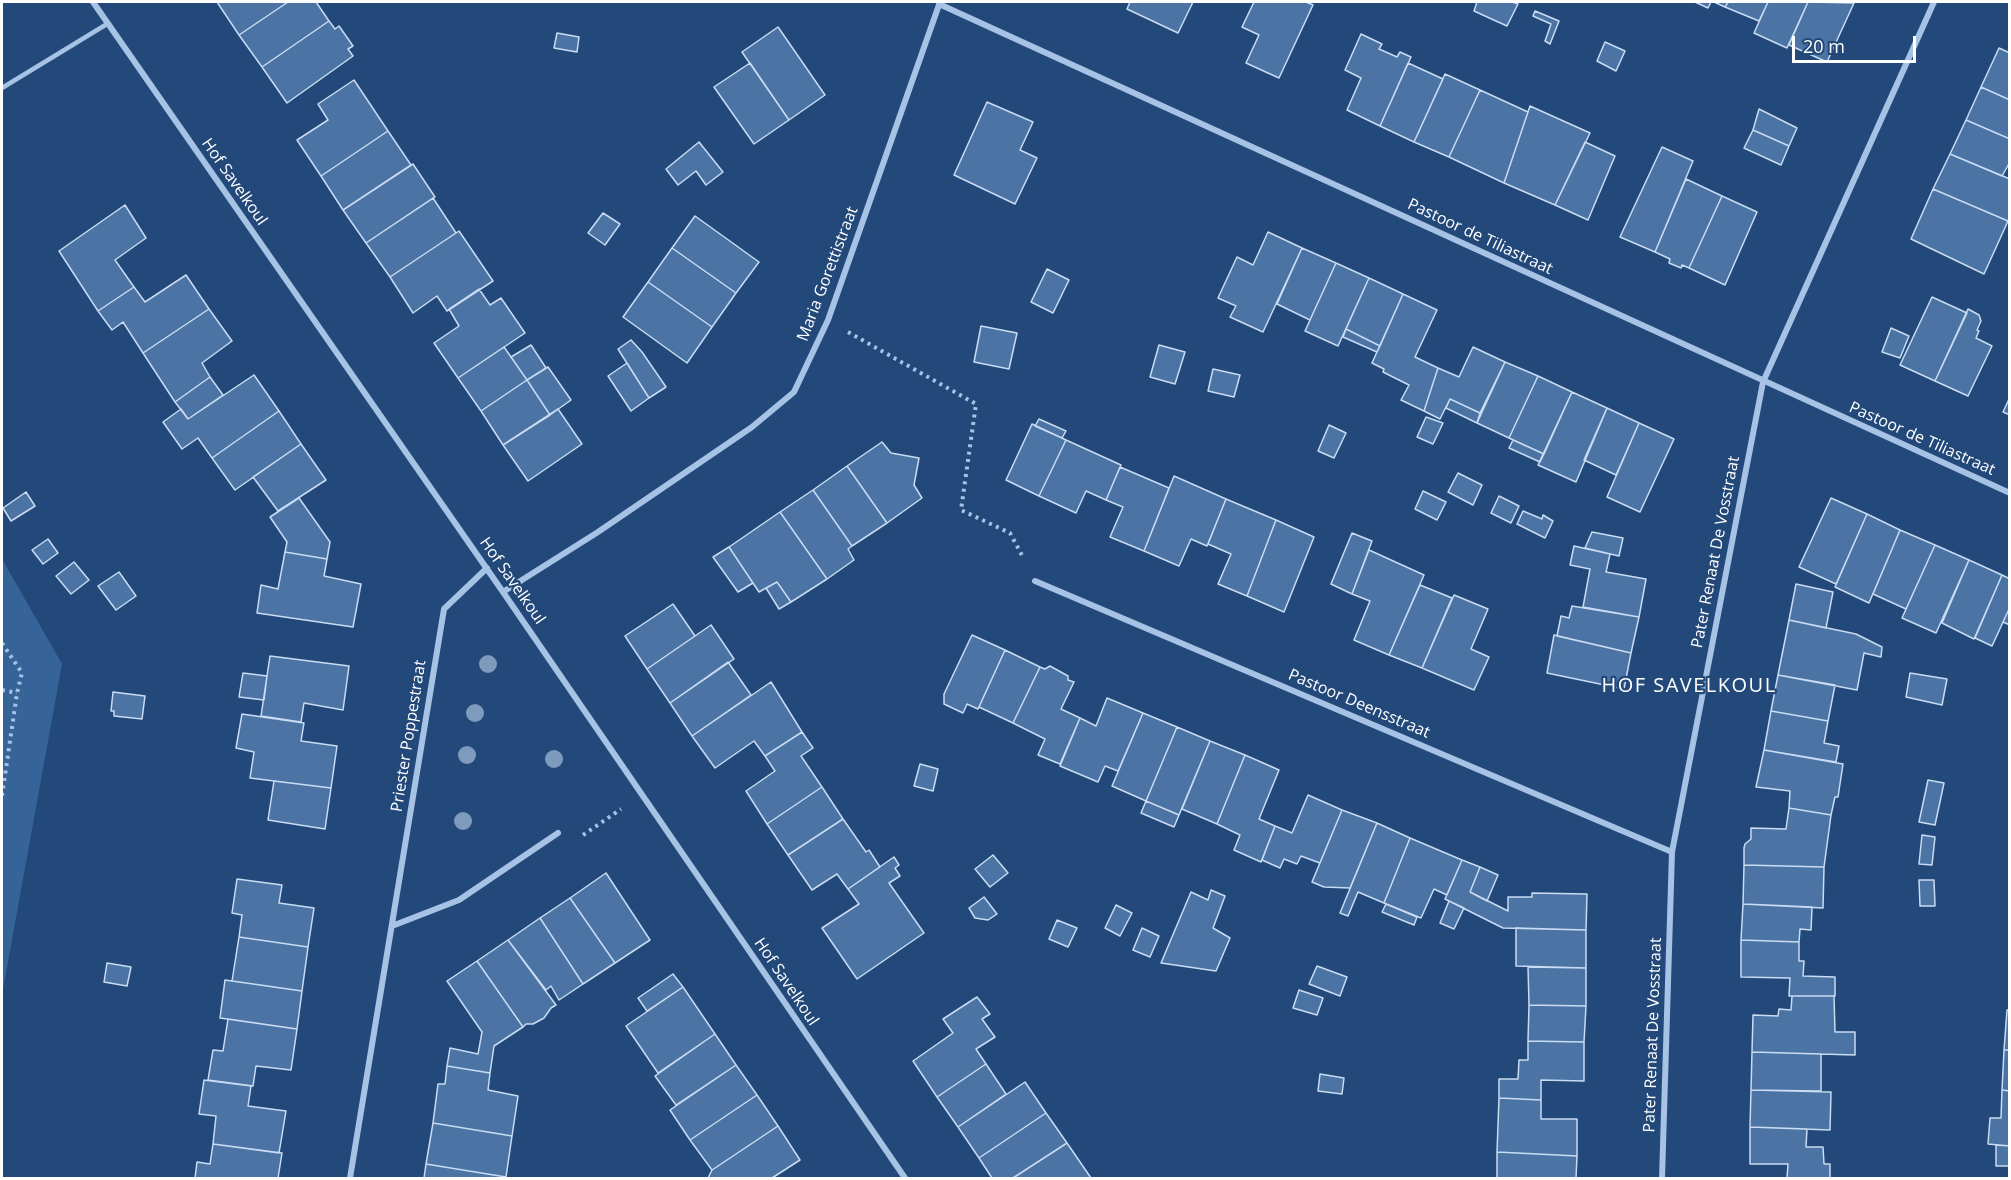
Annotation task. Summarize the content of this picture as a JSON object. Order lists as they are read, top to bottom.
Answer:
{
  "streets": {
    "street": [
      "Hof Savelkoul",
      "Pastoor de Tiliastraat",
      "Maria Gorettistraat",
      "Pater Renaat De Vosstraat",
      "Pastoor Deensstraat",
      "Priester Poppestraat"
    ]
  },
  "crossings": [
    ["Hof Savelkoul", "Maria Gorettistraat"],
    ["Hof Savelkoul", "Priester Poppestraat"],
    ["Pastoor de Tiliastraat", "Maria Gorettistraat"],
    ["Pastoor de Tiliastraat", "Pater Renaat De Vosstraat"],
    ["Pater Renaat De Vosstraat", "Pastoor Deensstraat"]
  ],
  "districts": ["HOF SAVELKOUL"],
  "scale_bar": "20 m"
}
